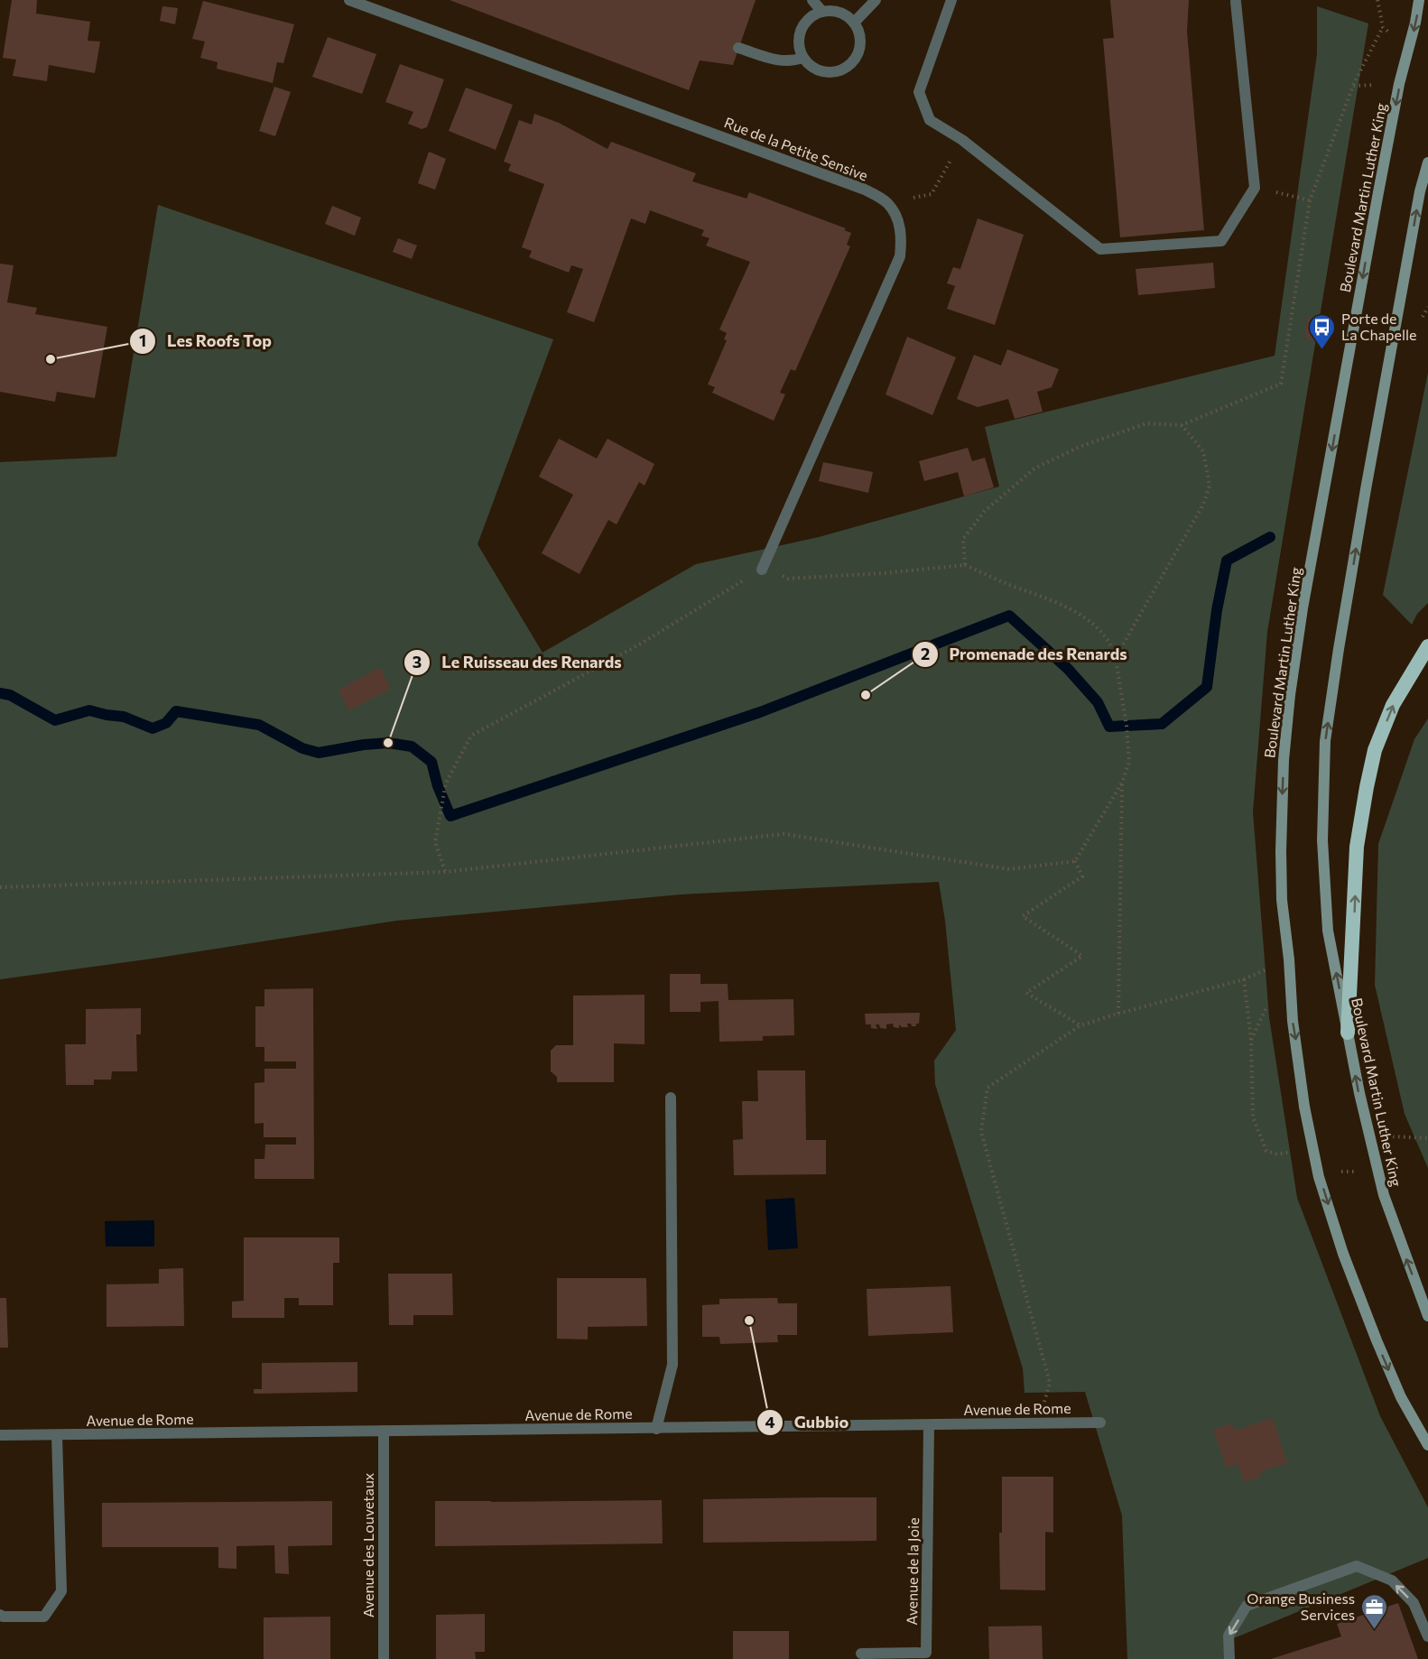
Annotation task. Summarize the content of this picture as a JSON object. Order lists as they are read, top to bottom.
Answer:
{
  "streets": {
    "main road": ["Boulevard Martin Luther King"],
    "street": [
      "Rue de la Petite Sensive",
      "Avenue de Rome",
      "Avenue des Louvetaux",
      "Avenue de la Joie"
    ]
  },
  "crossings": [
    ["Avenue de Rome", "Avenue des Louvetaux"],
    ["Avenue de Rome", "Avenue de la Joie"]
  ],
  "places": {
    "bus stop": ["Porte de La Chapelle"],
    "other": [
      "Les Roofs Top",
      "Promenade des Renards",
      "Le Ruisseau des Renards",
      "Gubbio"
    ],
    "office": ["Orange Business Services"]
  }
}
